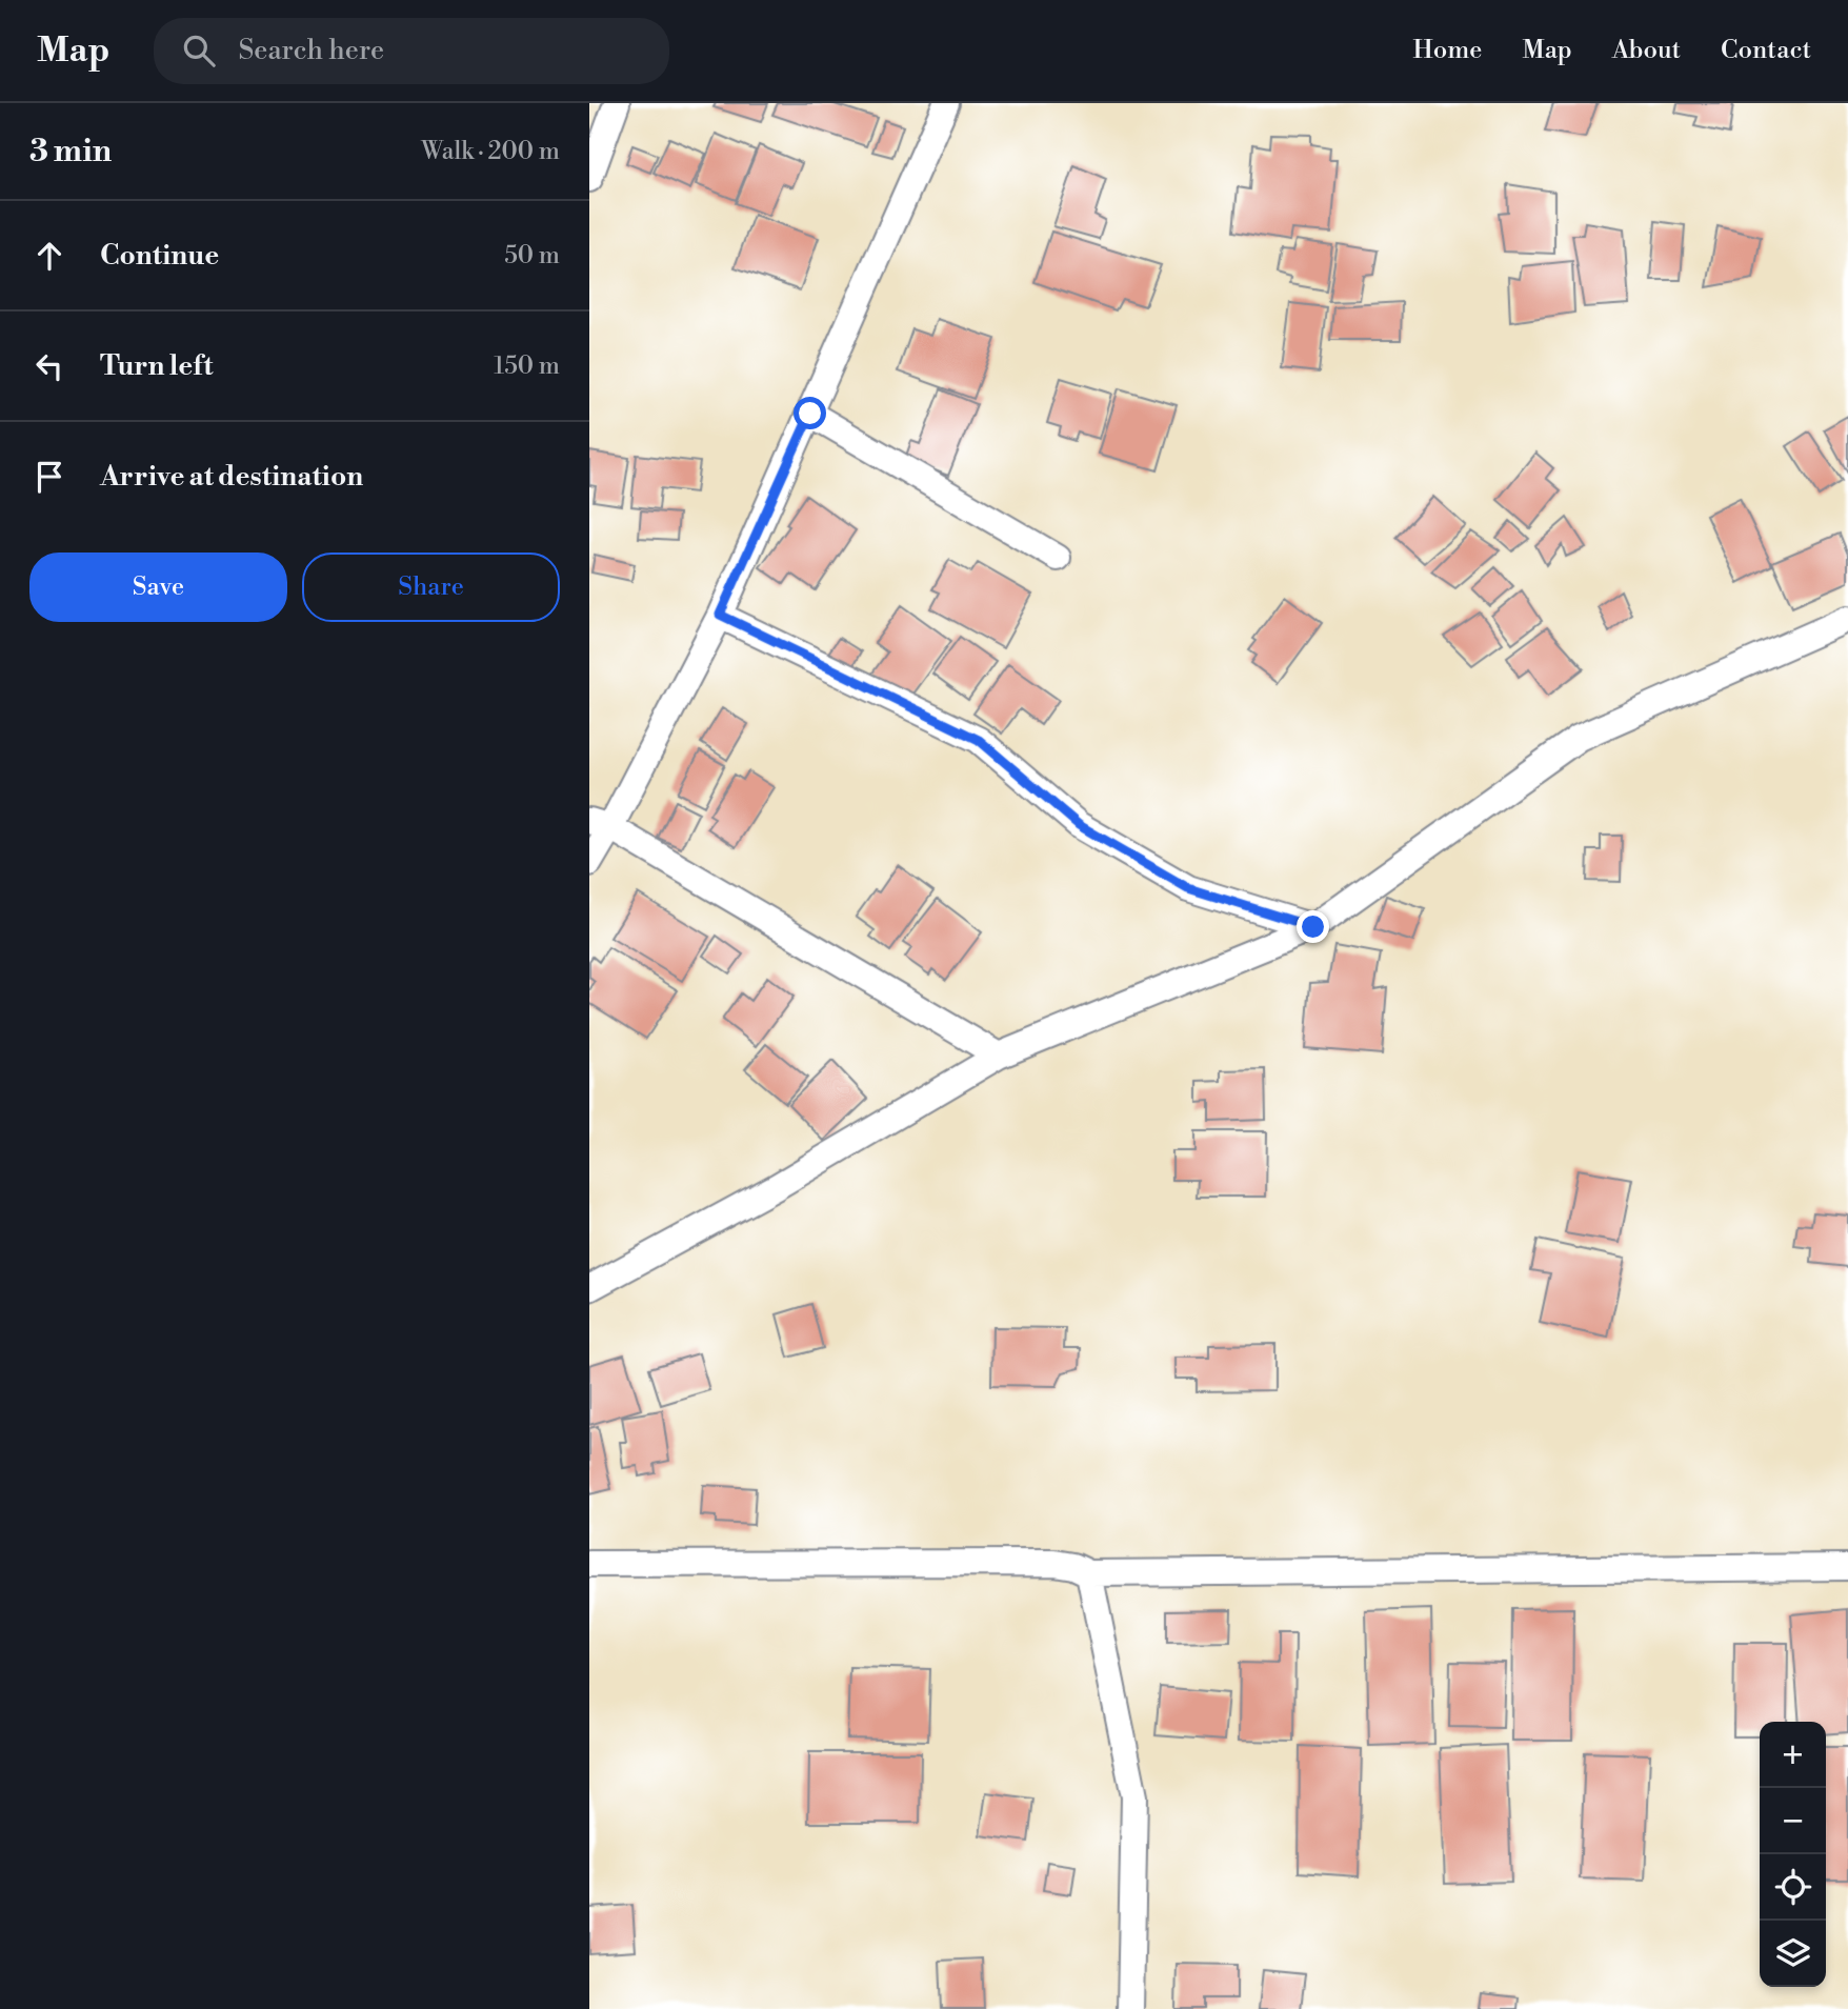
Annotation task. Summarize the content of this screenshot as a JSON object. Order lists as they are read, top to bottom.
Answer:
{
  "page": {
    "header": "Map",
    "search": "Search here",
    "nav": [
      "Home",
      "Map",
      "About",
      "Contact"
    ],
    "heading": ["3 min", "Walk · 200 m"],
    "list": [
      ["Continue", "50 m"],
      ["Turn left", "150 m"],
      "Arrive at destination"
    ],
    "buttons": ["Save", "Share"],
    "map_buttons": ["+", "−"]
  }
}
